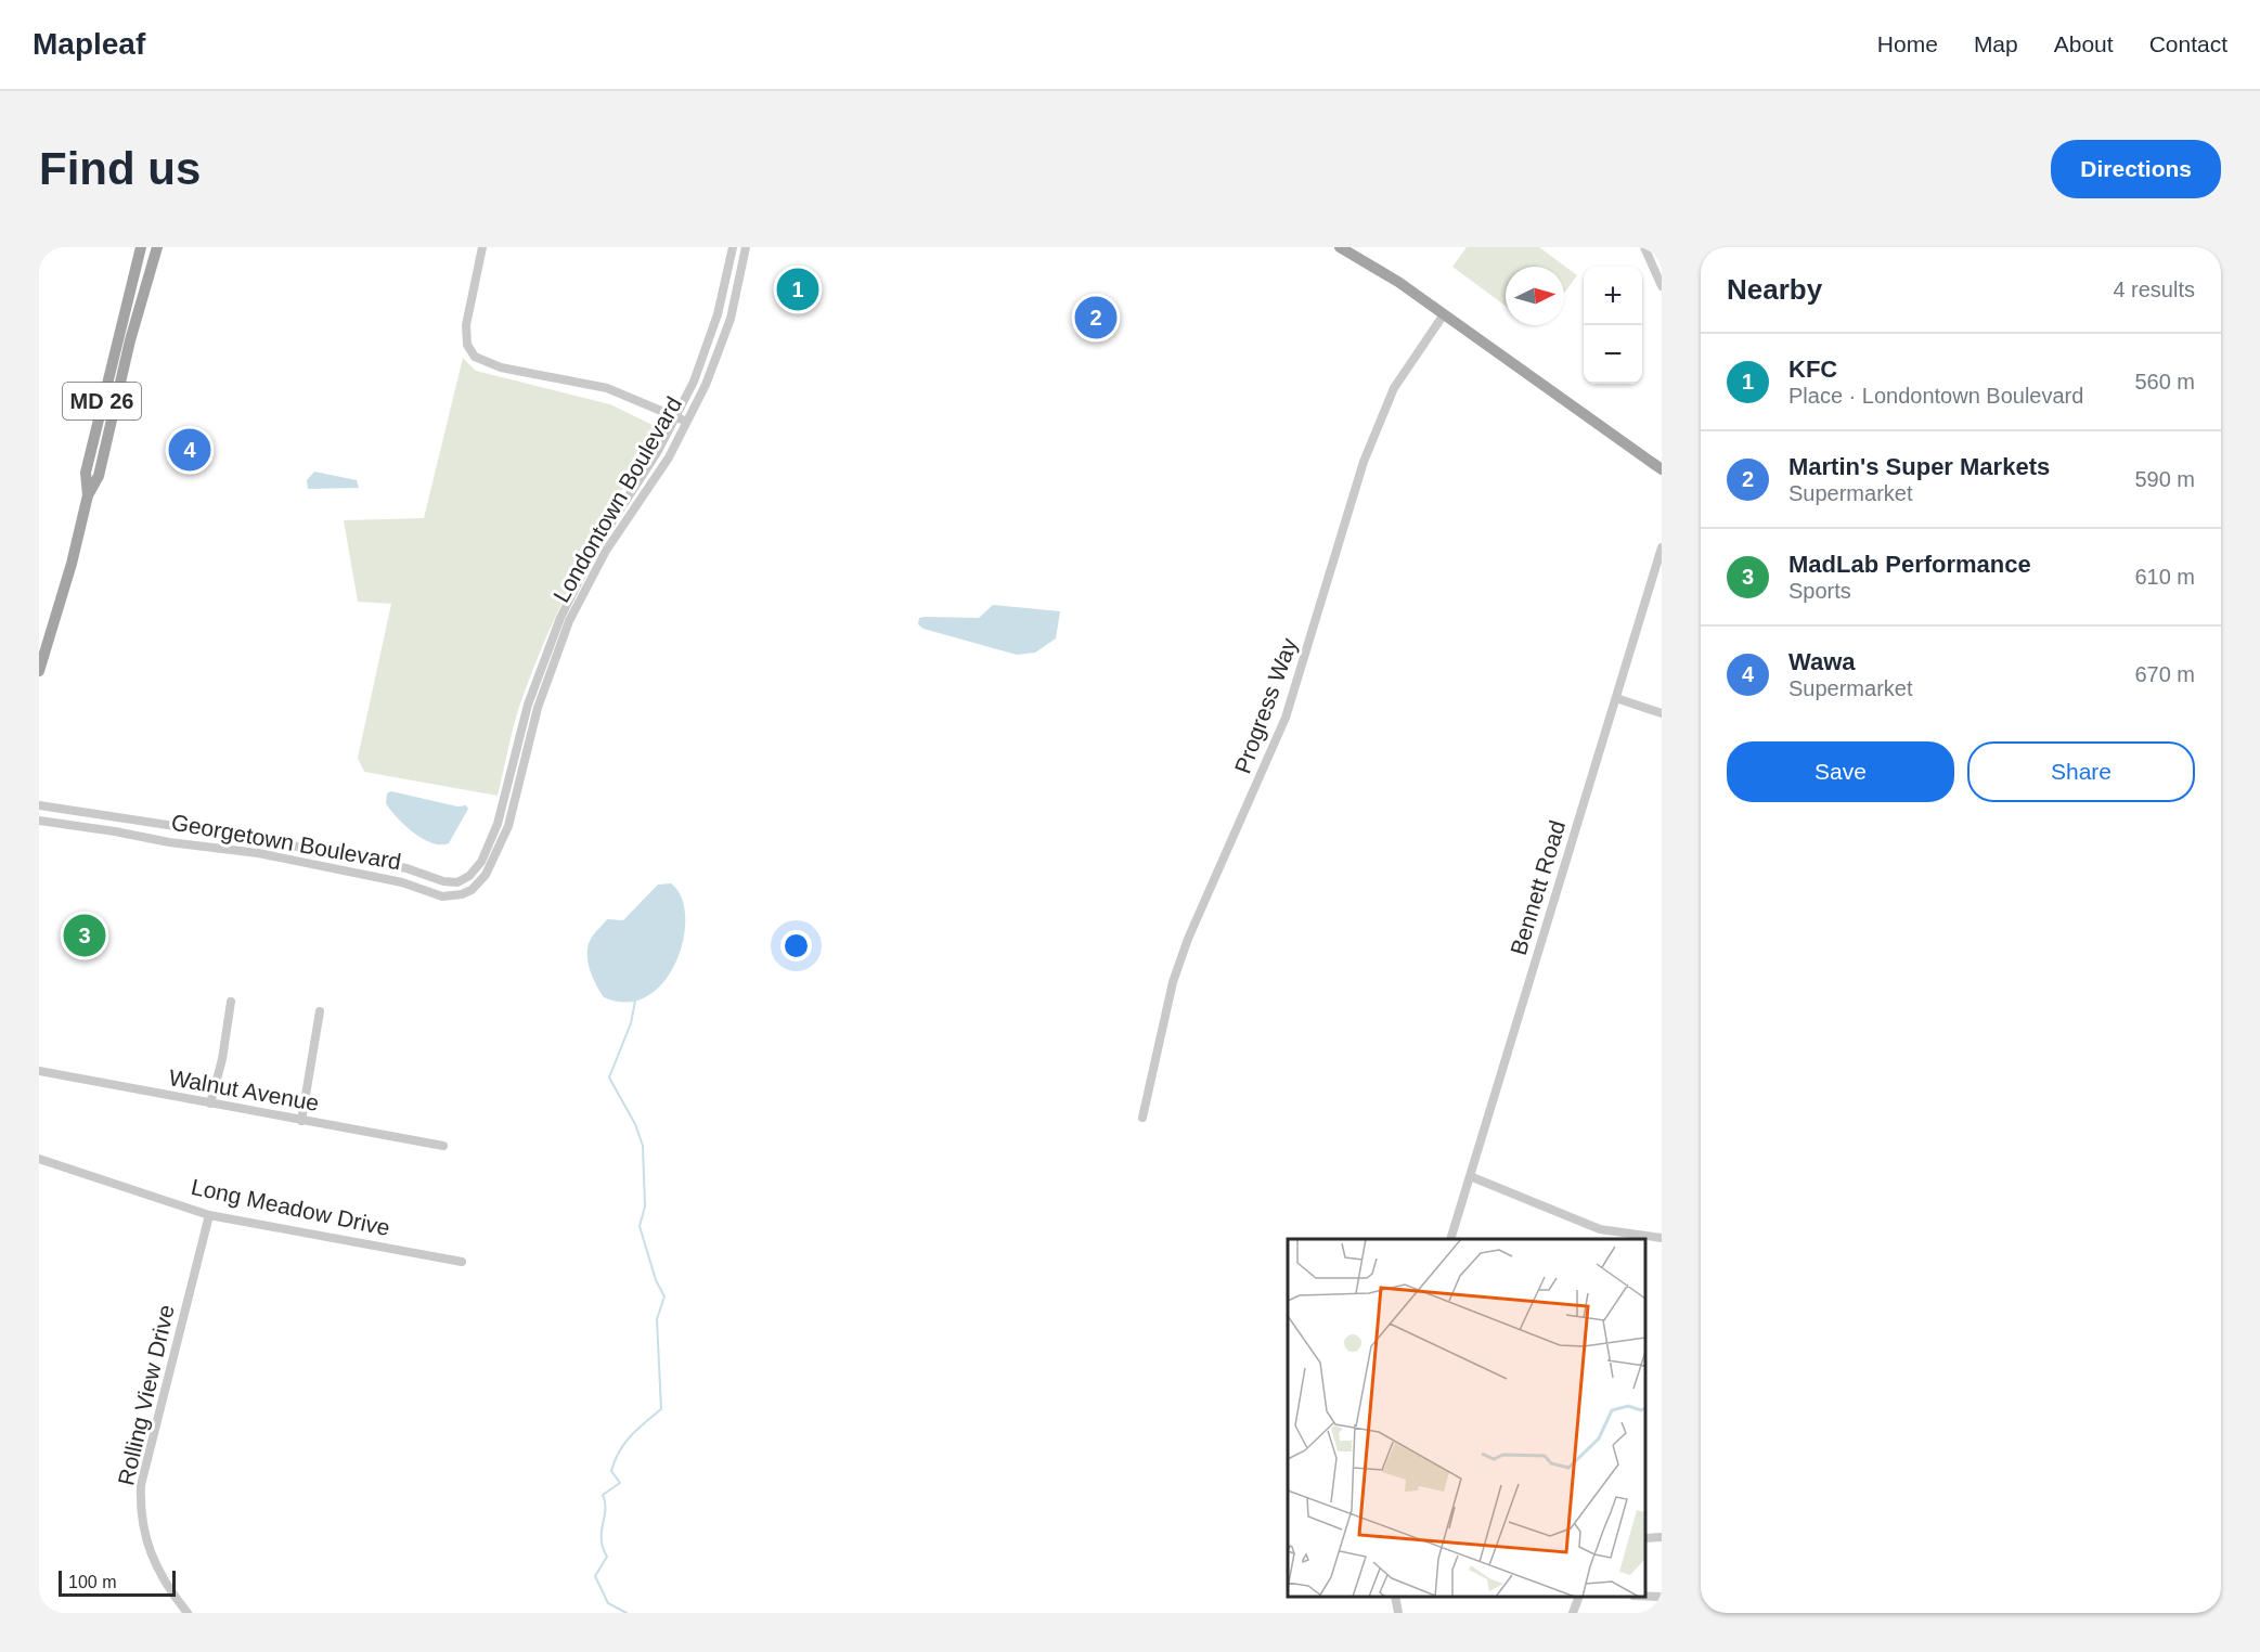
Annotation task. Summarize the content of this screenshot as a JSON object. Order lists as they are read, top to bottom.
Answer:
{
  "streets": {
    "main road": ["MD 26"],
    "street": [
      "Londontown Boulevard",
      "Progress Way",
      "Georgetown Boulevard",
      "Bennett Road",
      "Walnut Avenue",
      "Long Meadow Drive",
      "Rolling View Drive"
    ]
  },
  "crossings": [
    ["Londontown Boulevard", "Georgetown Boulevard"],
    ["Long Meadow Drive", "Rolling View Drive"]
  ],
  "scale_bar": "100 m",
  "north": "right",
  "page": {
    "header": "Mapleaf",
    "nav": [
      "Home",
      "Map",
      "About",
      "Contact"
    ],
    "buttons": [
      "Directions",
      ["Save", "Share"]
    ],
    "title": "Find us",
    "heading": ["Nearby", "4 results"],
    "pins": [
      "1",
      "2",
      "4",
      "3"
    ],
    "map_buttons": ["+", "−"],
    "list": [
      {
        "mark": "1",
        "name": "KFC",
        "note": "Place · Londontown Boulevard",
        "value": "560 m"
      },
      {
        "mark": "2",
        "name": "Martin's Super Markets",
        "note": "Supermarket",
        "value": "590 m"
      },
      {
        "mark": "3",
        "name": "MadLab Performance",
        "note": "Sports",
        "value": "610 m"
      },
      {
        "mark": "4",
        "name": "Wawa",
        "note": "Supermarket",
        "value": "670 m"
      }
    ],
    "scale": "100 m"
  }
}
